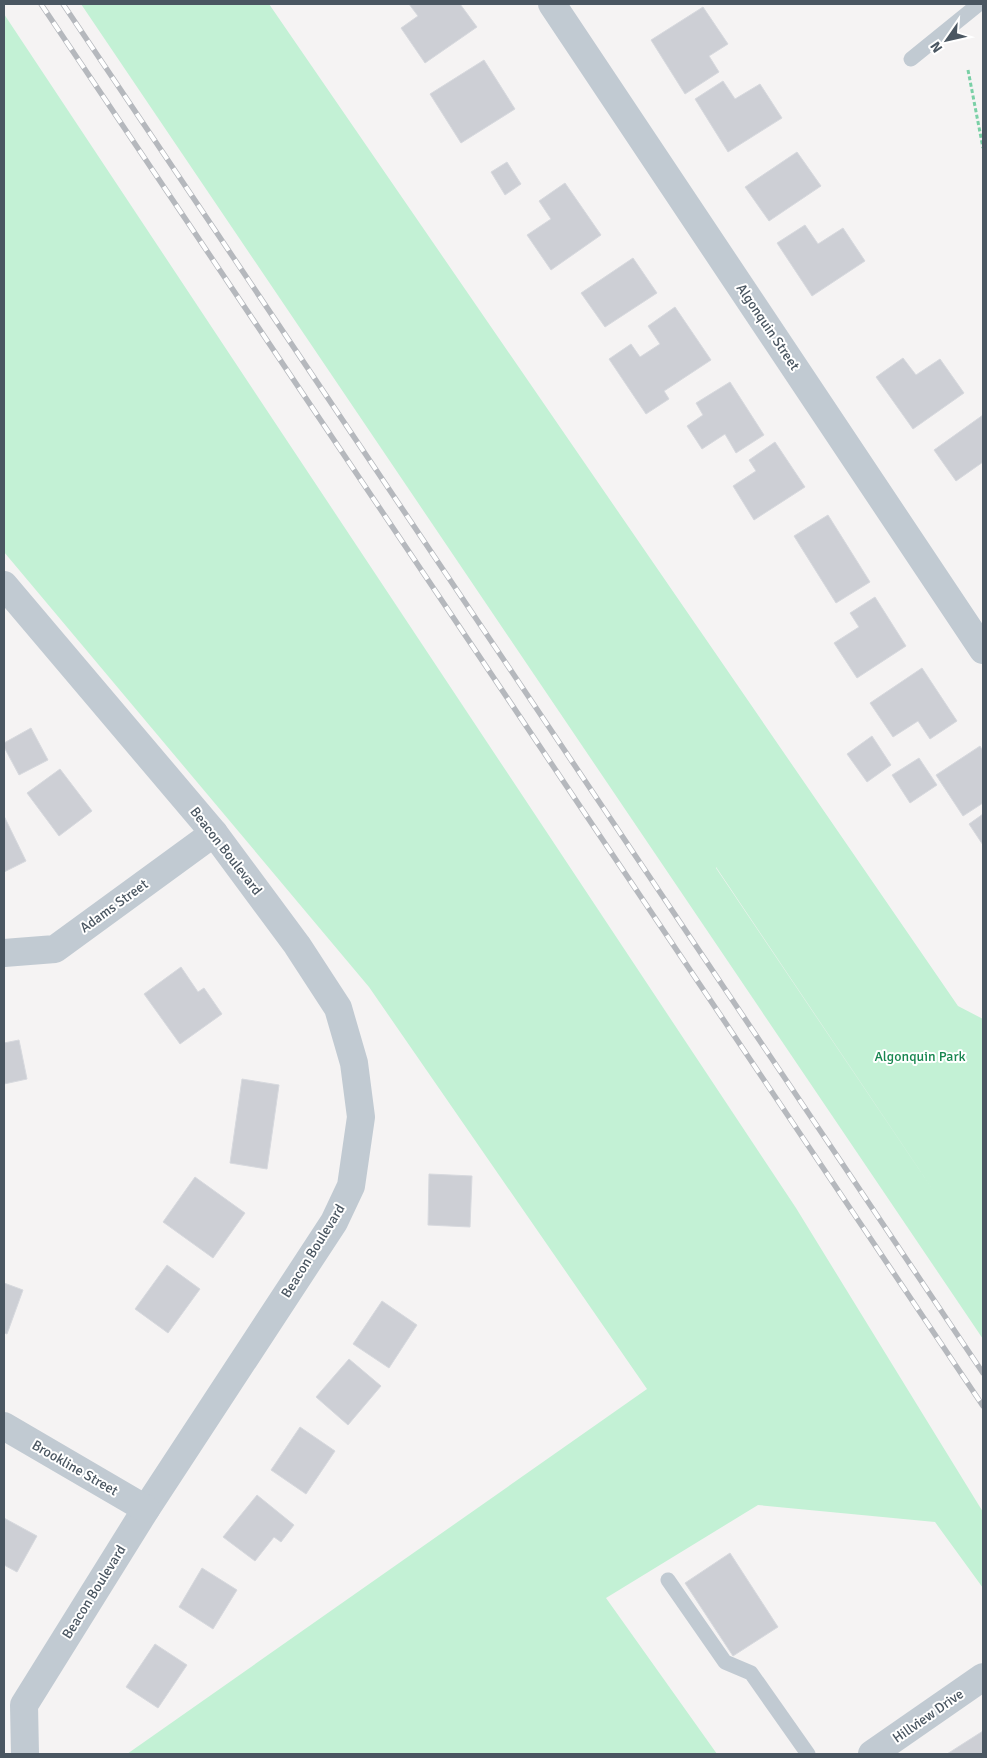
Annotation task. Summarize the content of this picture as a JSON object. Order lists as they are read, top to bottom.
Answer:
{
  "streets": {
    "street": [
      "Algonquin Street",
      "Beacon Boulevard",
      "Adams Street",
      "Brookline Street",
      "Hillview Drive"
    ]
  },
  "crossings": [
    ["Beacon Boulevard", "Adams Street"],
    ["Beacon Boulevard", "Brookline Street"]
  ],
  "parks": ["Algonquin Park"],
  "north": "bottom left"
}
